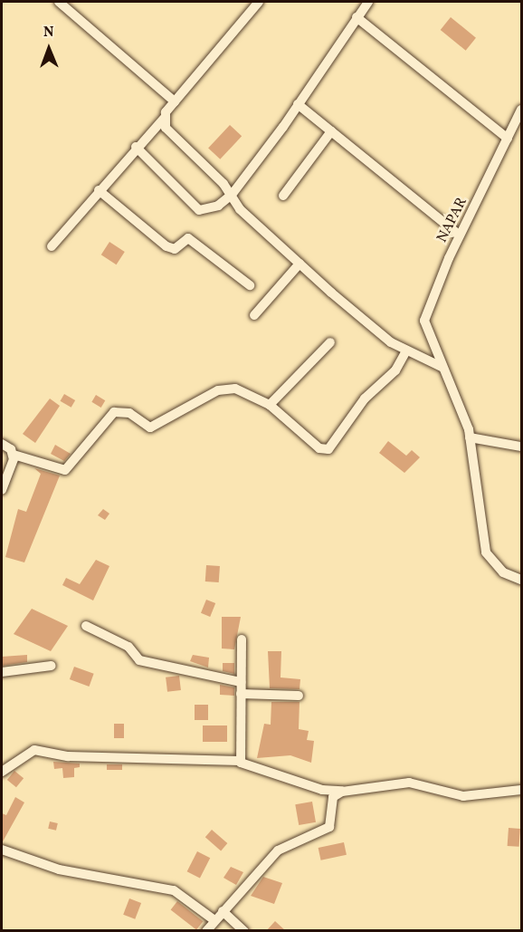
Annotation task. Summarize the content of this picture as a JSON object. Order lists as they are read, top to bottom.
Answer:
{
  "streets": {
    "street": ["NAPAR"]
  },
  "north": "top"
}
